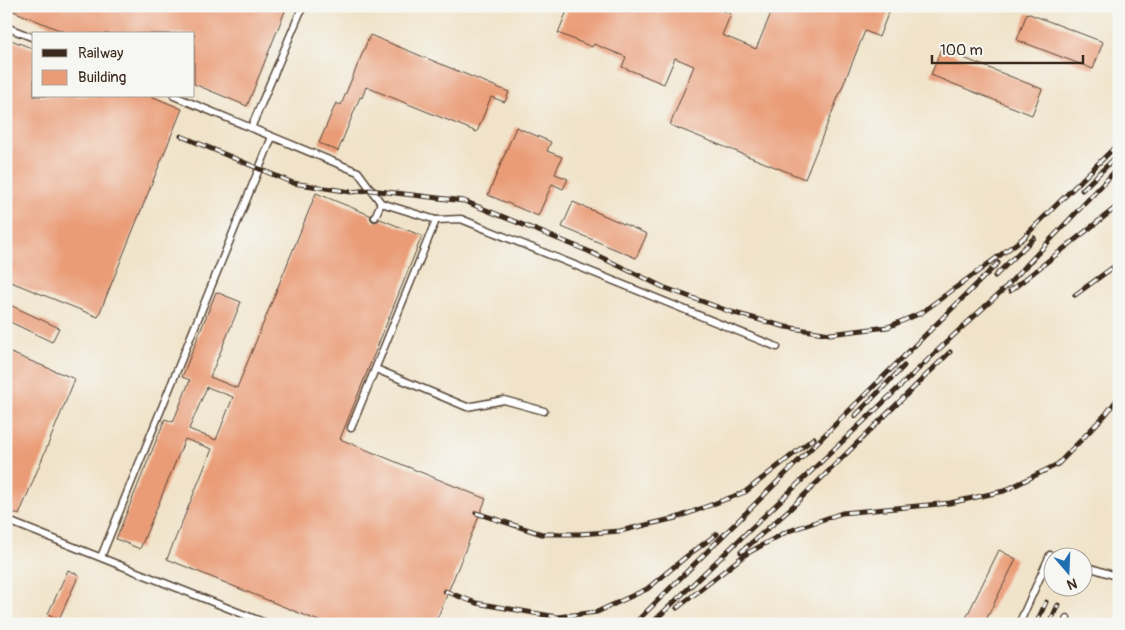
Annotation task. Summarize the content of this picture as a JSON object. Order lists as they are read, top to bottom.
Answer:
{
  "legend": ["Railway", "Building"],
  "scale_bar": "100 m",
  "north": "bottom"
}
